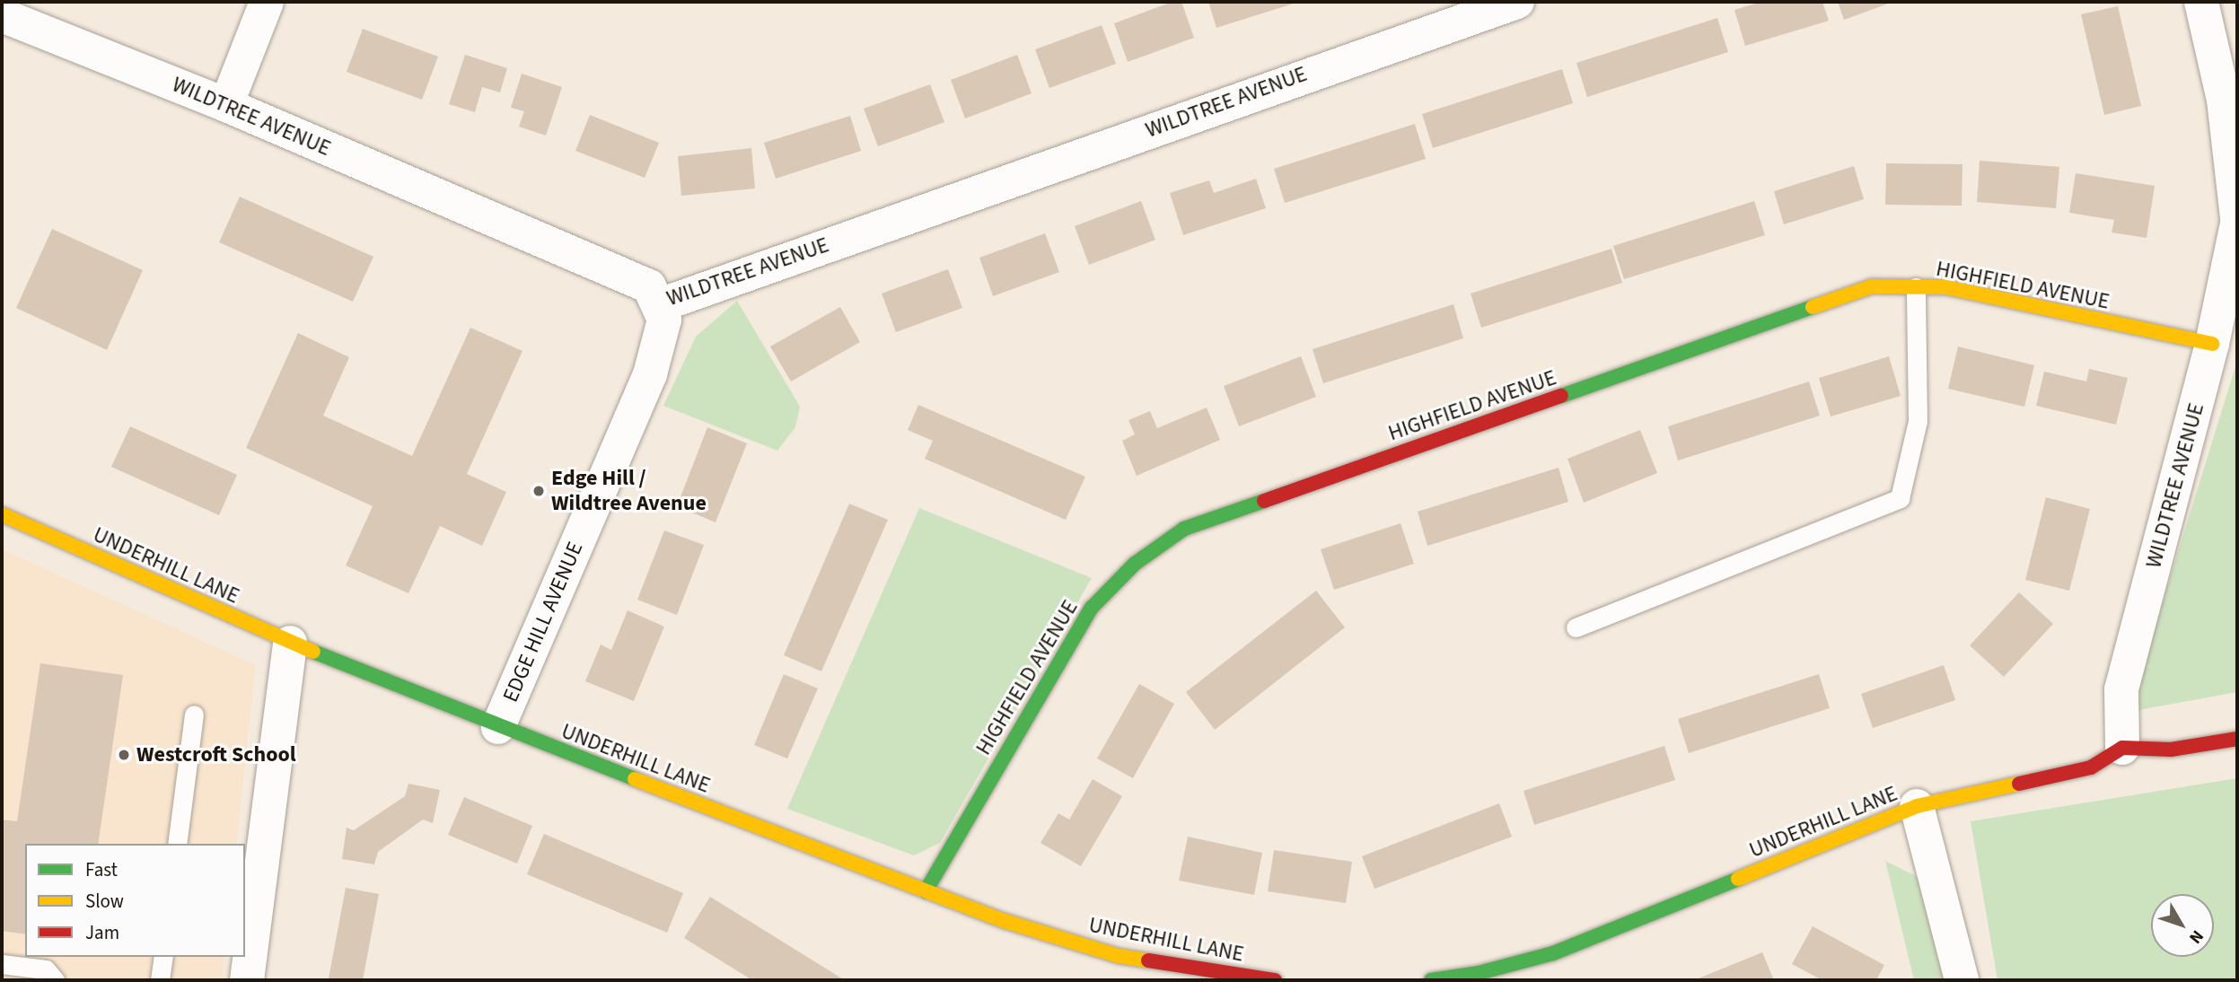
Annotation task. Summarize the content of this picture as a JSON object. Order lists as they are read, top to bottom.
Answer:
{
  "streets": {
    "street": [
      "WILDTREE AVENUE",
      "HIGHFIELD AVENUE",
      "UNDERHILL LANE",
      "EDGE HILL AVENUE"
    ]
  },
  "crossings": [
    ["WILDTREE AVENUE", "HIGHFIELD AVENUE"],
    ["WILDTREE AVENUE", "UNDERHILL LANE"],
    ["WILDTREE AVENUE", "EDGE HILL AVENUE"],
    ["HIGHFIELD AVENUE", "UNDERHILL LANE"],
    ["UNDERHILL LANE", "EDGE HILL AVENUE"]
  ],
  "places": ["Edge Hill / Wildtree Avenue", "Westcroft School"],
  "legend": ["Fast", "Slow", "Jam"],
  "north": "bottom right"
}
